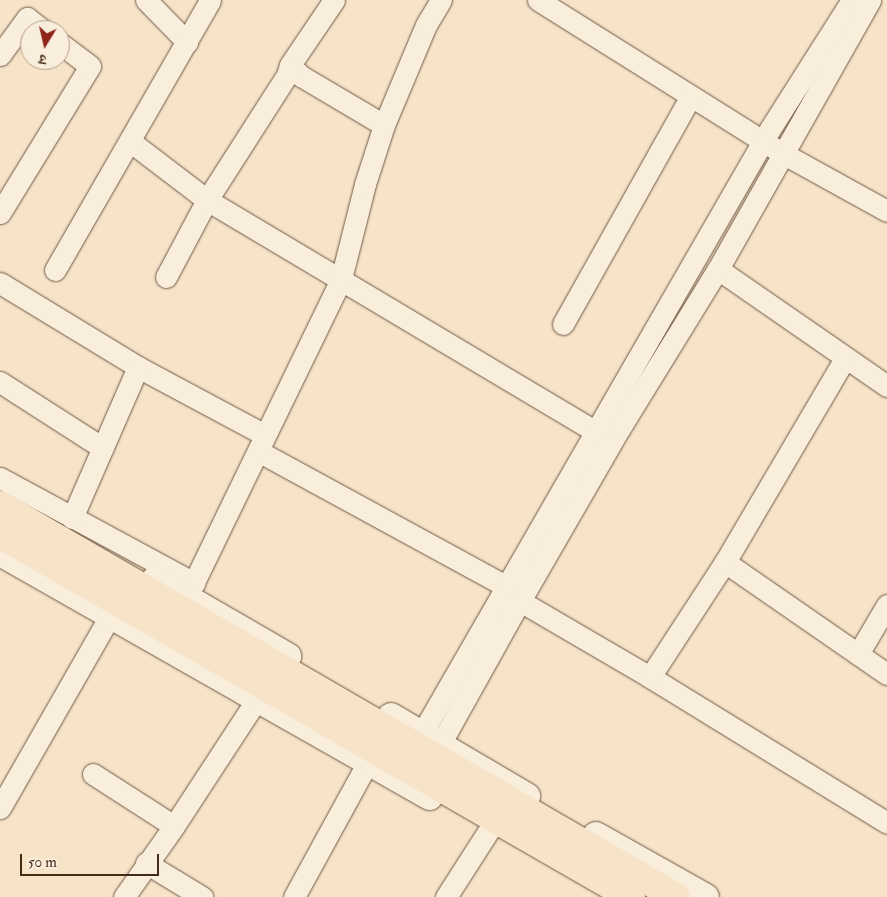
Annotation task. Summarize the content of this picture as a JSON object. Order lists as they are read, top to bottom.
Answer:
{
  "scale_bar": "50 m",
  "north": "bottom"
}
